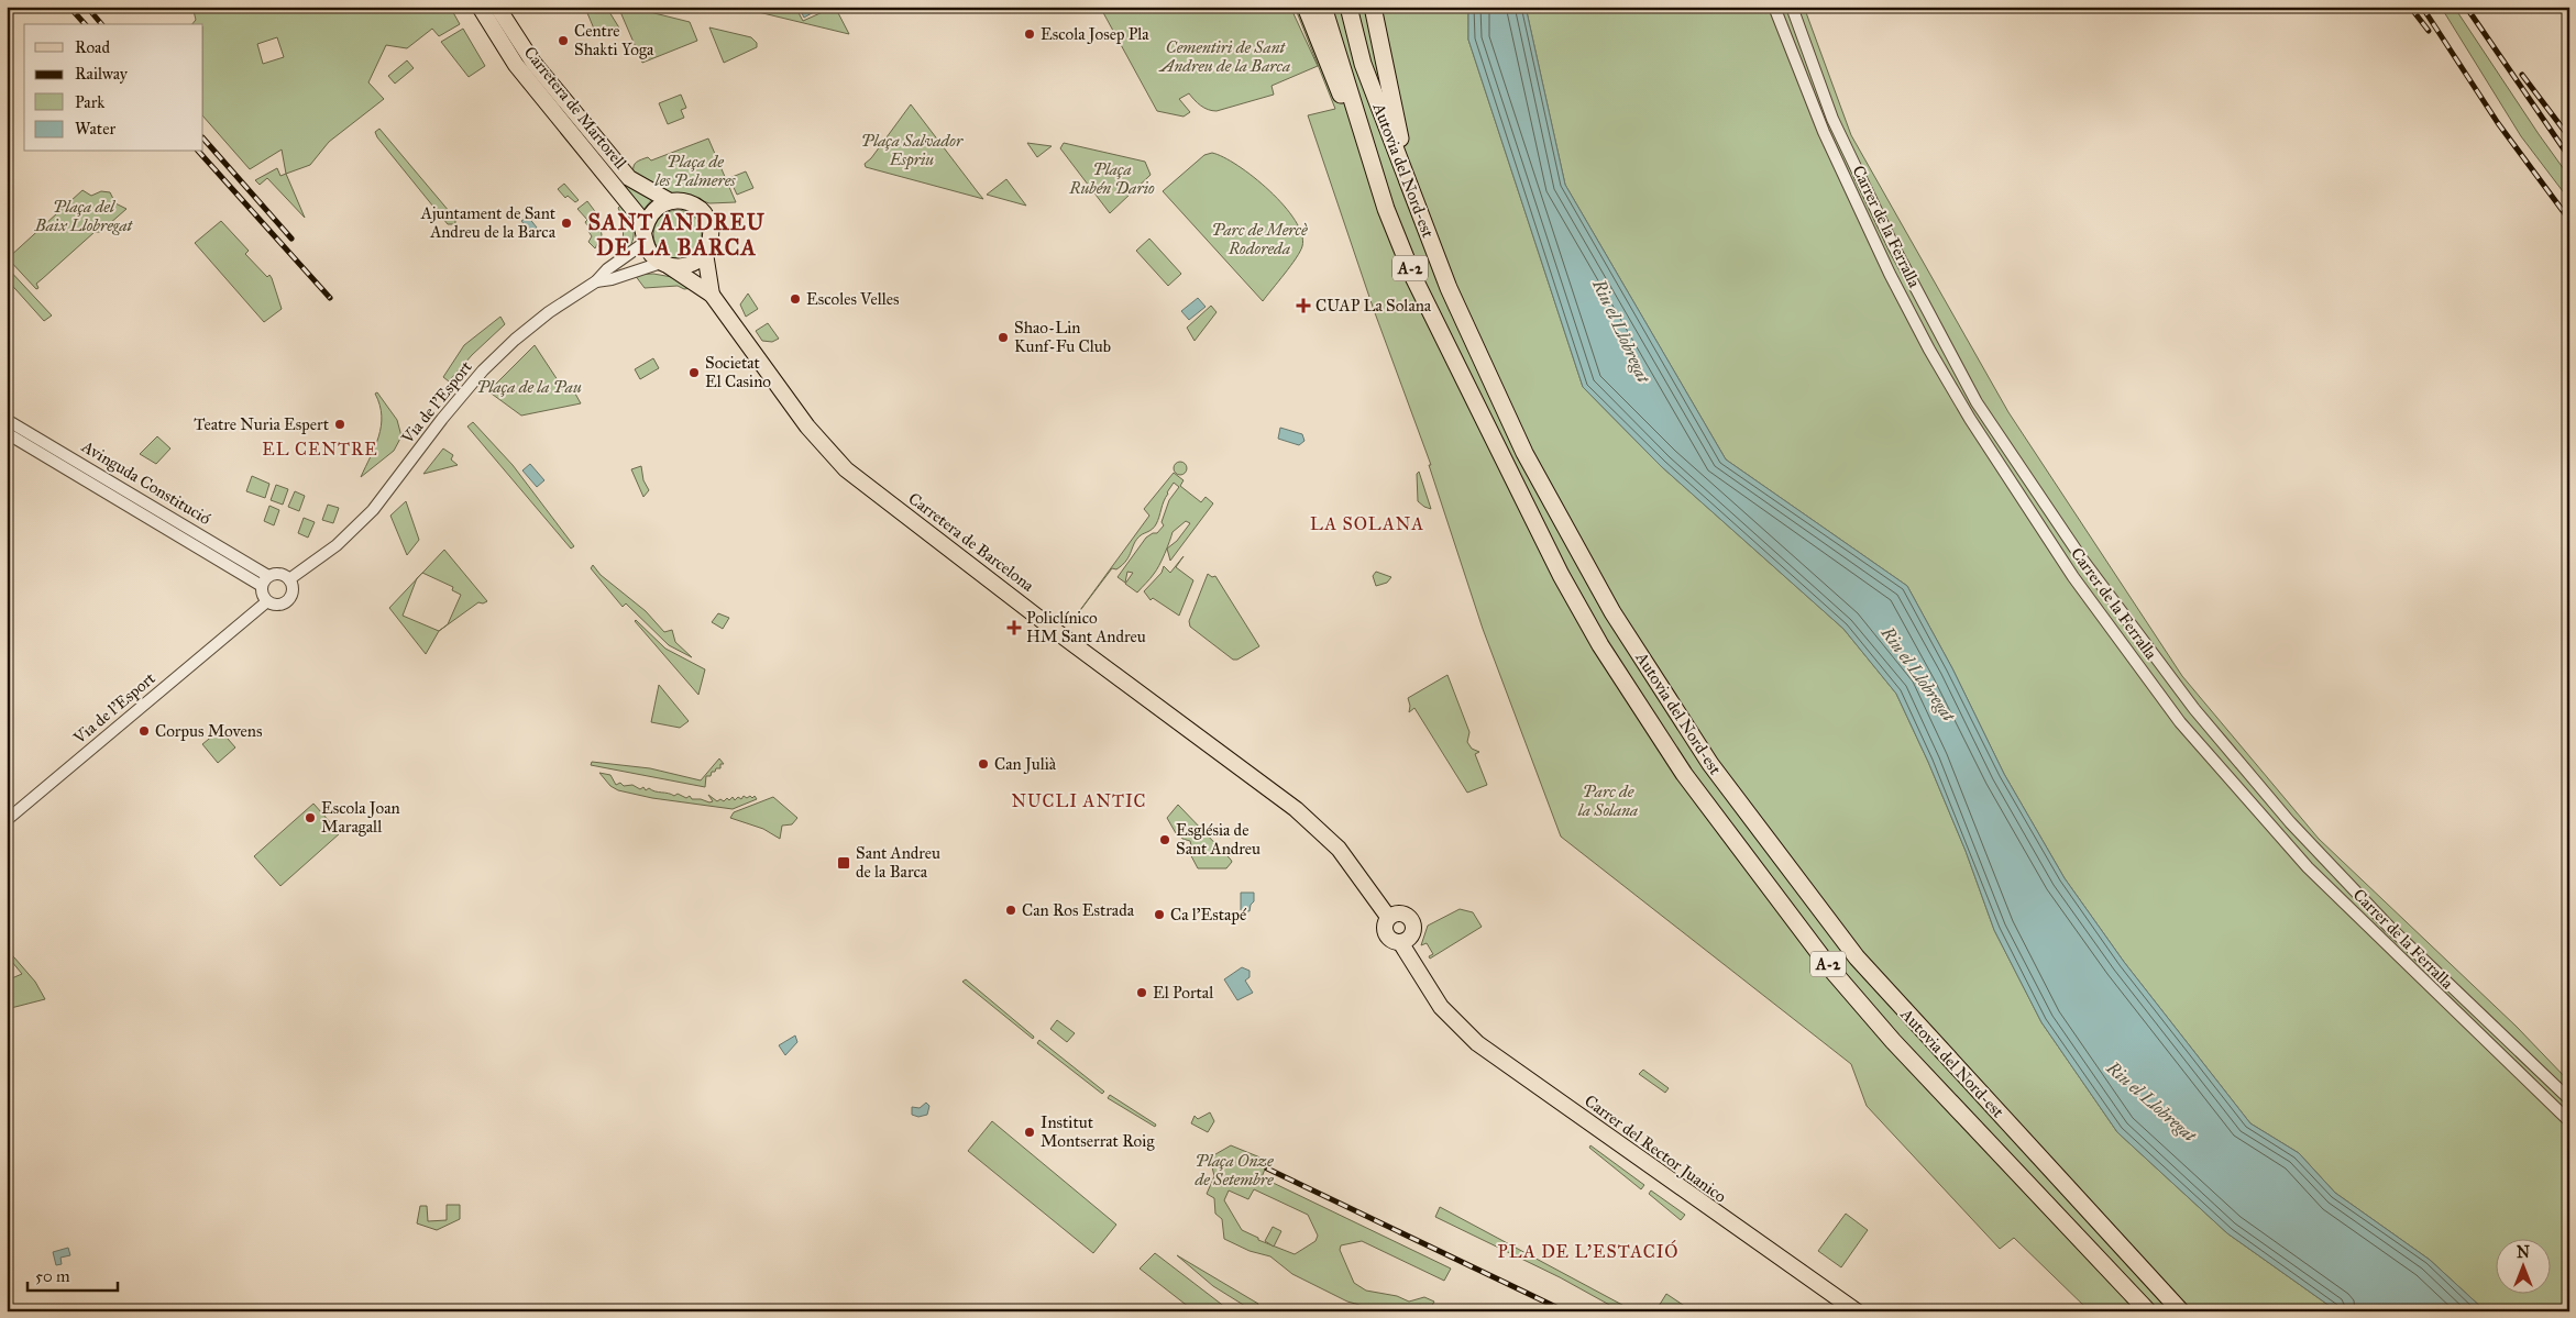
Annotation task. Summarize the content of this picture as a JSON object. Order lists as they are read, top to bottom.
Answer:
{
  "streets": {
    "highway": ["Autovia del Nord-est", "A-2"],
    "main road": ["Carretera de Martorell", "Carretera de Barcelona", "Carrer del Rector Juanico"],
    "street": ["Carrer de la Ferralla", "Via de l'Esport", "Avinguda Constitució"]
  },
  "crossings": [
    ["Carretera de Martorell", "Via de l'Esport"],
    ["Carretera de Martorell", "Carretera de Barcelona"],
    ["Via de l'Esport", "Avinguda Constitució"],
    ["Via de l'Esport", "Carretera de Barcelona"],
    ["Carretera de Barcelona", "Carrer del Rector Juanico"]
  ],
  "districts": [
    "SANT ANDREU DE LA BARCA",
    "EL CENTRE",
    "LA SOLANA",
    "NUCLI ANTIC",
    "PLA DE L'ESTACIÓ"
  ],
  "water": ["Riu el Llobregat"],
  "parks": [
    "Cementiri de Sant Andreu de la Barca",
    "Plaça Salvador Espriu",
    "Plaça de les Palmeres",
    "Plaça Rubén Dario",
    "Plaça del Baix Llobregat",
    "Parc de Mercè Rodoreda",
    "Plaça de la Pau",
    "Parc de la Solana",
    "Plaça Onze de Setembre"
  ],
  "places": {
    "other": [
      "Escola Josep Pla",
      "Centre Shakti Yoga",
      "Ajuntament de Sant Andreu de la Barca",
      "Escoles Velles",
      "Shao-Lin Kunf-Fu Club",
      "Societat El Casino",
      "Teatre Nuria Espert",
      "Corpus Movens",
      "Can Julià",
      "Escola Joan Maragall",
      "Església de Sant Andreu",
      "Can Ros Estrada",
      "Ca l'Estapé",
      "El Portal",
      "Institut Montserrat Roig"
    ],
    "health": ["CUAP La Solana", "Policlínico HM Sant Andreu"],
    "transit": ["Sant Andreu de la Barca"]
  },
  "legend": [
    "Road",
    "Railway",
    "Park",
    "Water"
  ],
  "scale_bar": "50 m",
  "north": "top"
}
